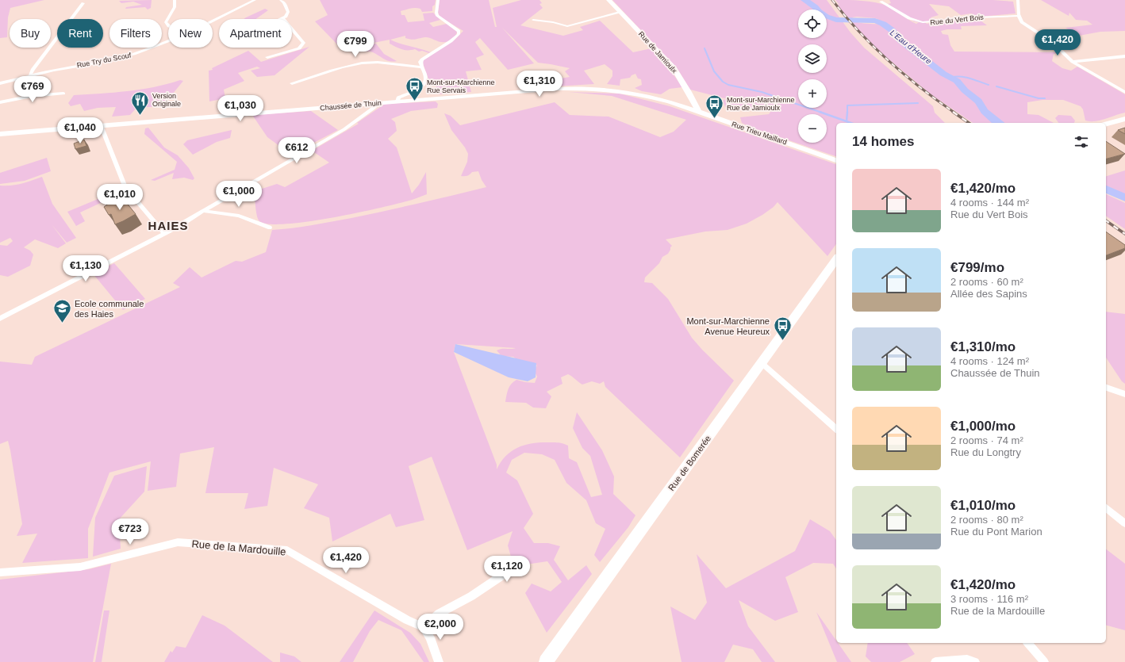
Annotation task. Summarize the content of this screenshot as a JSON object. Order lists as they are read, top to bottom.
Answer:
{
  "streets": {
    "main road": [
      "Rue de Jamioulx",
      "Chaussée de Thuin",
      "Rue Trieu Maillard",
      "Rue de Bomerée"
    ],
    "street": ["Rue du Vert Bois", "Rue Try du Scouf", "Rue de la Mardouille"]
  },
  "crossings": [
    ["Rue de Jamioulx", "Chaussée de Thuin"],
    ["Rue de Jamioulx", "Rue Trieu Maillard"],
    ["Chaussée de Thuin", "Rue Trieu Maillard"]
  ],
  "districts": ["HAIES"],
  "water": ["L'Eau d'Heure"],
  "places": {
    "bus stop": ["Mont-sur-Marchienne Rue Servais", "Mont-sur-Marchienne Rue de Jamioulx", "Mont-sur-Marchienne Avenue Heureux"],
    "restaurant": ["Version Originale"],
    "school or university": ["Ecole communale des Haies"]
  },
  "page": {
    "map_buttons": ["+", "−"],
    "chip": [
      "Buy",
      "Rent",
      "Filters",
      "New",
      "Apartment"
    ],
    "price": [
      "€1,420",
      "€799",
      "€1,310",
      "€769",
      "€1,030",
      "€1,040",
      "€612",
      "€1,000",
      "€1,010",
      "€1,130",
      "€723",
      "€1,420",
      "€1,120",
      "€2,000"
    ],
    "heading": "14 homes",
    "list": [
      {
        "name": "€1,420/mo",
        "note": "4 rooms · 144 m² · Rue du Vert Bois"
      },
      {
        "name": "€799/mo",
        "note": "2 rooms · 60 m² · Allée des Sapins"
      },
      {
        "name": "€1,310/mo",
        "note": "4 rooms · 124 m² · Chaussée de Thuin"
      },
      {
        "name": "€1,000/mo",
        "note": "2 rooms · 74 m² · Rue du Longtry"
      },
      {
        "name": "€1,010/mo",
        "note": "2 rooms · 80 m² · Rue du Pont Marion"
      },
      {
        "name": "€1,420/mo",
        "note": "3 rooms · 116 m² · Rue de la Mardouille"
      }
    ]
  }
}
